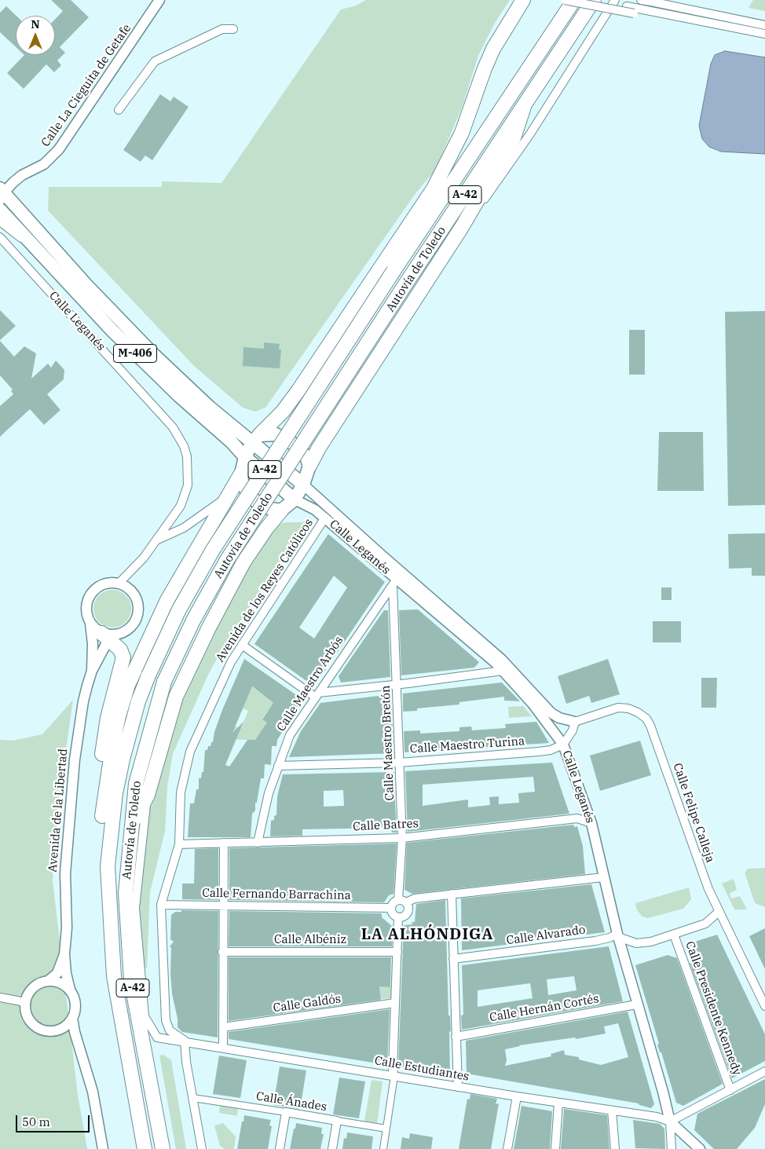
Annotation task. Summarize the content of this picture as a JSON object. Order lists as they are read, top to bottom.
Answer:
{
  "streets": {
    "highway": [
      "A-42",
      "Autovía de Toledo",
      "Calle Leganés",
      "M-406"
    ],
    "street": [
      "Calle La Cieguita de Getafe",
      "Avenida de los Reyes Católicos",
      "Calle Maestro Arbós",
      "Calle Maestro Bretón",
      "Calle Maestro Turina",
      "Avenida de la Libertad",
      "Calle Felipe Calleja",
      "Calle Batres",
      "Calle Fernando Barrachina",
      "Calle Alvarado",
      "Calle Albéniz",
      "Calle Galdós",
      "Calle Hernán Cortés",
      "Calle Presidente Kennedy",
      "Calle Estudiantes",
      "Calle Ánades"
    ]
  },
  "crossings": [
    ["Calle La Cieguita de Getafe", "Calle Leganés"],
    ["Calle Leganés", "Avenida de los Reyes Católicos"],
    ["Calle Leganés", "Calle Maestro Turina"],
    ["Calle Leganés", "Avenida de la Libertad"],
    ["Calle Leganés", "Calle Felipe Calleja"],
    ["Calle Leganés", "Calle Batres"],
    ["Calle Leganés", "Calle Alvarado"],
    ["Calle Leganés", "Calle Hernán Cortés"],
    ["Calle Leganés", "Calle Estudiantes"],
    ["Avenida de los Reyes Católicos", "Calle Batres"],
    ["Avenida de los Reyes Católicos", "Calle Fernando Barrachina"],
    ["Avenida de los Reyes Católicos", "Calle Estudiantes"],
    ["Calle Maestro Arbós", "Calle Maestro Bretón"],
    ["Calle Maestro Arbós", "Calle Maestro Turina"],
    ["Calle Maestro Arbós", "Calle Batres"],
    ["Calle Maestro Bretón", "Calle Maestro Turina"],
    ["Calle Maestro Bretón", "Calle Batres"],
    ["Calle Maestro Bretón", "Calle Fernando Barrachina"]
  ],
  "districts": ["LA ALHÓNDIGA"],
  "scale_bar": "50 m",
  "north": "top"
}
